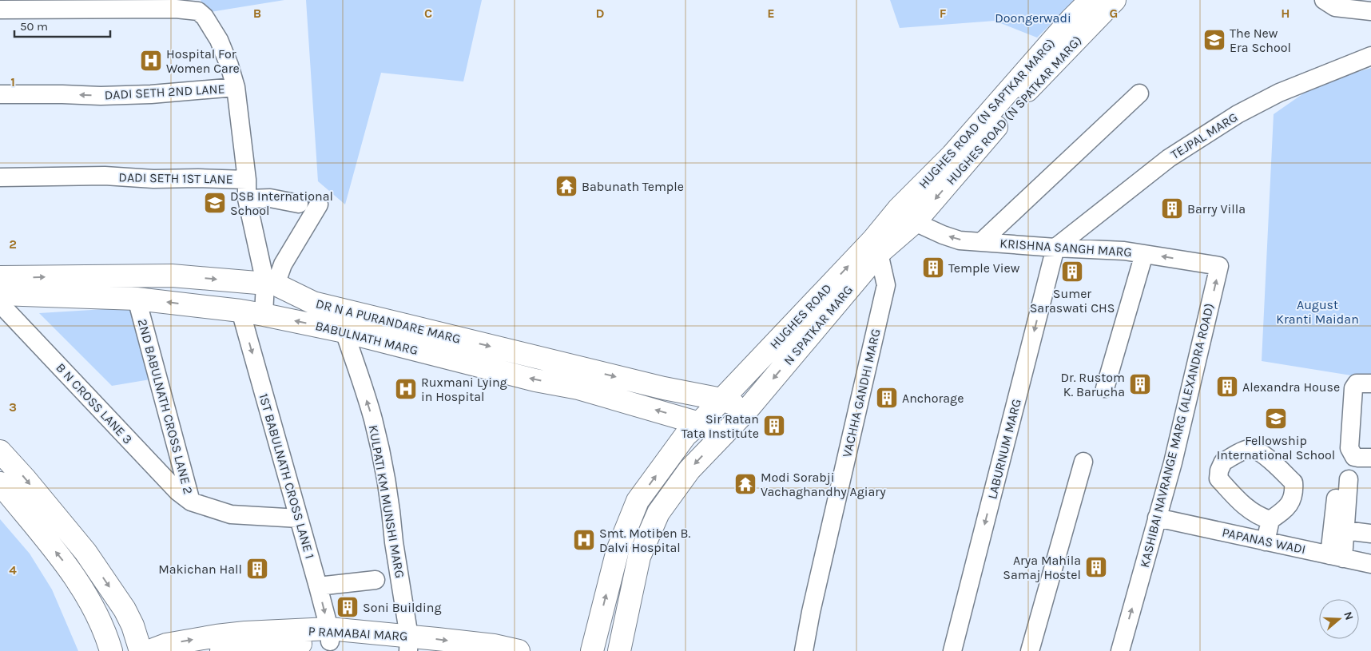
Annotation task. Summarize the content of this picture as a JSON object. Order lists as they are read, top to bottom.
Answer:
{
  "streets": {
    "main road": [
      "HUGHES ROAD (N SPATKAR MARG)",
      "HUGHES ROAD (N SAPTKAR MARG)",
      "HUGHES ROAD",
      "DR N A PURANDARE MARG",
      "N SPATKAR MARG",
      "BABULNATH MARG",
      "P RAMABAI MARG"
    ],
    "street": [
      "DADI SETH 2ND LANE",
      "TEJPAL MARG",
      "DADI SETH 1ST LANE",
      "KRISHNA SANGH MARG",
      "VACHHA GANDHI MARG",
      "B N CROSS LANE 3",
      "2ND BABULNATH CROSS LANE 2",
      "KASHIBAI NAVRANGE MARG (ALEXANDRA ROAD)",
      "LABURNUM MARG",
      "1ST BABULNATH CROSS LANE 1",
      "KULPATI KM MUNSHI MARG",
      "PAPANAS WADI"
    ]
  },
  "crossings": [
    ["DADI SETH 2ND LANE", "DADI SETH 1ST LANE"],
    ["HUGHES ROAD (N SPATKAR MARG)", "HUGHES ROAD (N SAPTKAR MARG)"],
    ["HUGHES ROAD (N SPATKAR MARG)", "KRISHNA SANGH MARG"],
    ["HUGHES ROAD (N SPATKAR MARG)", "HUGHES ROAD"],
    ["HUGHES ROAD (N SPATKAR MARG)", "N SPATKAR MARG"],
    ["HUGHES ROAD (N SAPTKAR MARG)", "KRISHNA SANGH MARG"],
    ["HUGHES ROAD (N SAPTKAR MARG)", "HUGHES ROAD"],
    ["HUGHES ROAD (N SAPTKAR MARG)", "N SPATKAR MARG"],
    ["TEJPAL MARG", "KRISHNA SANGH MARG"],
    ["TEJPAL MARG", "LABURNUM MARG"],
    ["DADI SETH 1ST LANE", "DR N A PURANDARE MARG"],
    ["KRISHNA SANGH MARG", "HUGHES ROAD"],
    ["KRISHNA SANGH MARG", "N SPATKAR MARG"],
    ["KRISHNA SANGH MARG", "KASHIBAI NAVRANGE MARG (ALEXANDRA ROAD)"],
    ["KRISHNA SANGH MARG", "LABURNUM MARG"],
    ["HUGHES ROAD", "DR N A PURANDARE MARG"],
    ["HUGHES ROAD", "N SPATKAR MARG"],
    ["HUGHES ROAD", "BABULNATH MARG"],
    ["DR N A PURANDARE MARG", "N SPATKAR MARG"],
    ["N SPATKAR MARG", "BABULNATH MARG"],
    ["N SPATKAR MARG", "VACHHA GANDHI MARG"],
    ["BABULNATH MARG", "2ND BABULNATH CROSS LANE 2"],
    ["BABULNATH MARG", "1ST BABULNATH CROSS LANE 1"],
    ["BABULNATH MARG", "KULPATI KM MUNSHI MARG"],
    ["B N CROSS LANE 3", "2ND BABULNATH CROSS LANE 2"],
    ["2ND BABULNATH CROSS LANE 2", "1ST BABULNATH CROSS LANE 1"],
    ["KASHIBAI NAVRANGE MARG (ALEXANDRA ROAD)", "PAPANAS WADI"],
    ["1ST BABULNATH CROSS LANE 1", "P RAMABAI MARG"],
    ["KULPATI KM MUNSHI MARG", "P RAMABAI MARG"]
  ],
  "one_way": [
    "DADI SETH 2ND LANE",
    "HUGHES ROAD (N SPATKAR MARG)",
    "KRISHNA SANGH MARG",
    "HUGHES ROAD",
    "DR N A PURANDARE MARG",
    "BABULNATH MARG",
    "1ST BABULNATH CROSS LANE 1",
    "KULPATI KM MUNSHI MARG",
    "P RAMABAI MARG"
  ],
  "parks": ["Doongerwadi", "August Kranti Maidan"],
  "places": {
    "school or university": ["The New Era School", "DSB International School", "Fellowship International School"],
    "hospital": ["Hospital For Women Care", "Ruxmani Lying in Hospital", "Smt. Motiben B. Dalvi Hospital"],
    "temple": ["Babunath Temple", "Modi Sorabji Vachaghandhy Agiary"],
    "building": [
      "Barry Villa",
      "Temple View",
      "Sumer Saraswati CHS",
      "Dr. Rustom K. Barucha",
      "Alexandra House",
      "Anchorage",
      "Sir Ratan Tata Institute",
      "Arya Mahila Samaj Hostel",
      "Makichan Hall",
      "Soni Building"
    ]
  },
  "scale_bar": "50 m",
  "north": "right",
  "grid": {
    "columns": [
      "B",
      "C",
      "D",
      "E",
      "F",
      "G",
      "H"
    ],
    "rows": [
      "1",
      "2",
      "3",
      "4"
    ]
  }
}
